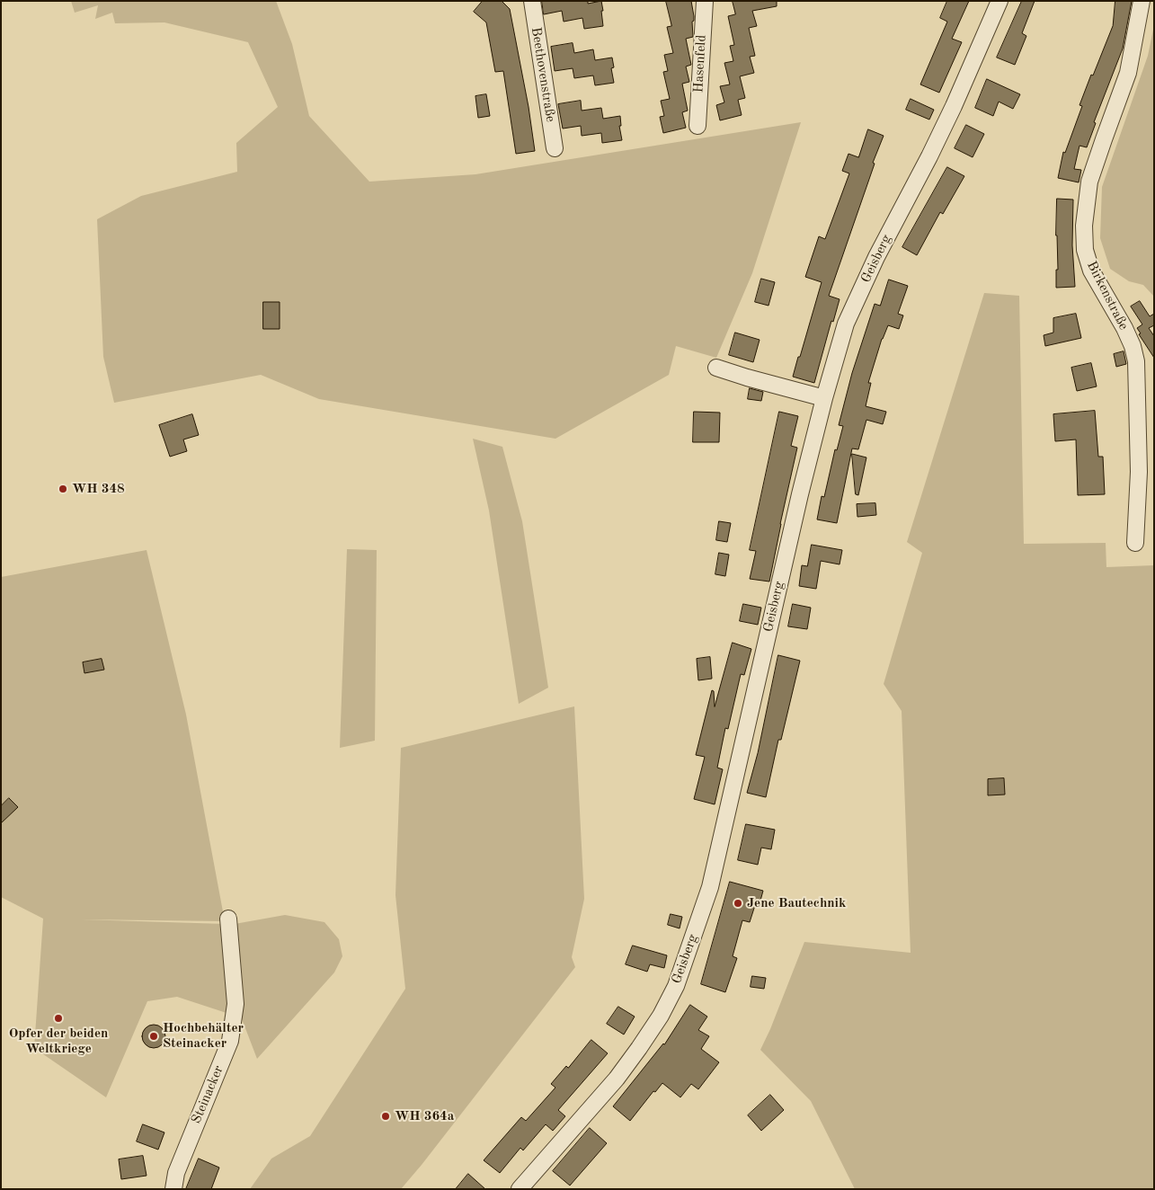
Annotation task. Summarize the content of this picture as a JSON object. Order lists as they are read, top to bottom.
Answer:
{
  "streets": {
    "street": [
      "Hasenfeld",
      "Beethovenstraße",
      "Geisberg",
      "Birkenstraße",
      "Steinacker"
    ]
  },
  "places": [
    "WH 348",
    "Jene Bautechnik",
    "Opfer der beiden Weltkriege",
    "Hochbehälter Steinacker",
    "WH 364a"
  ]
}
